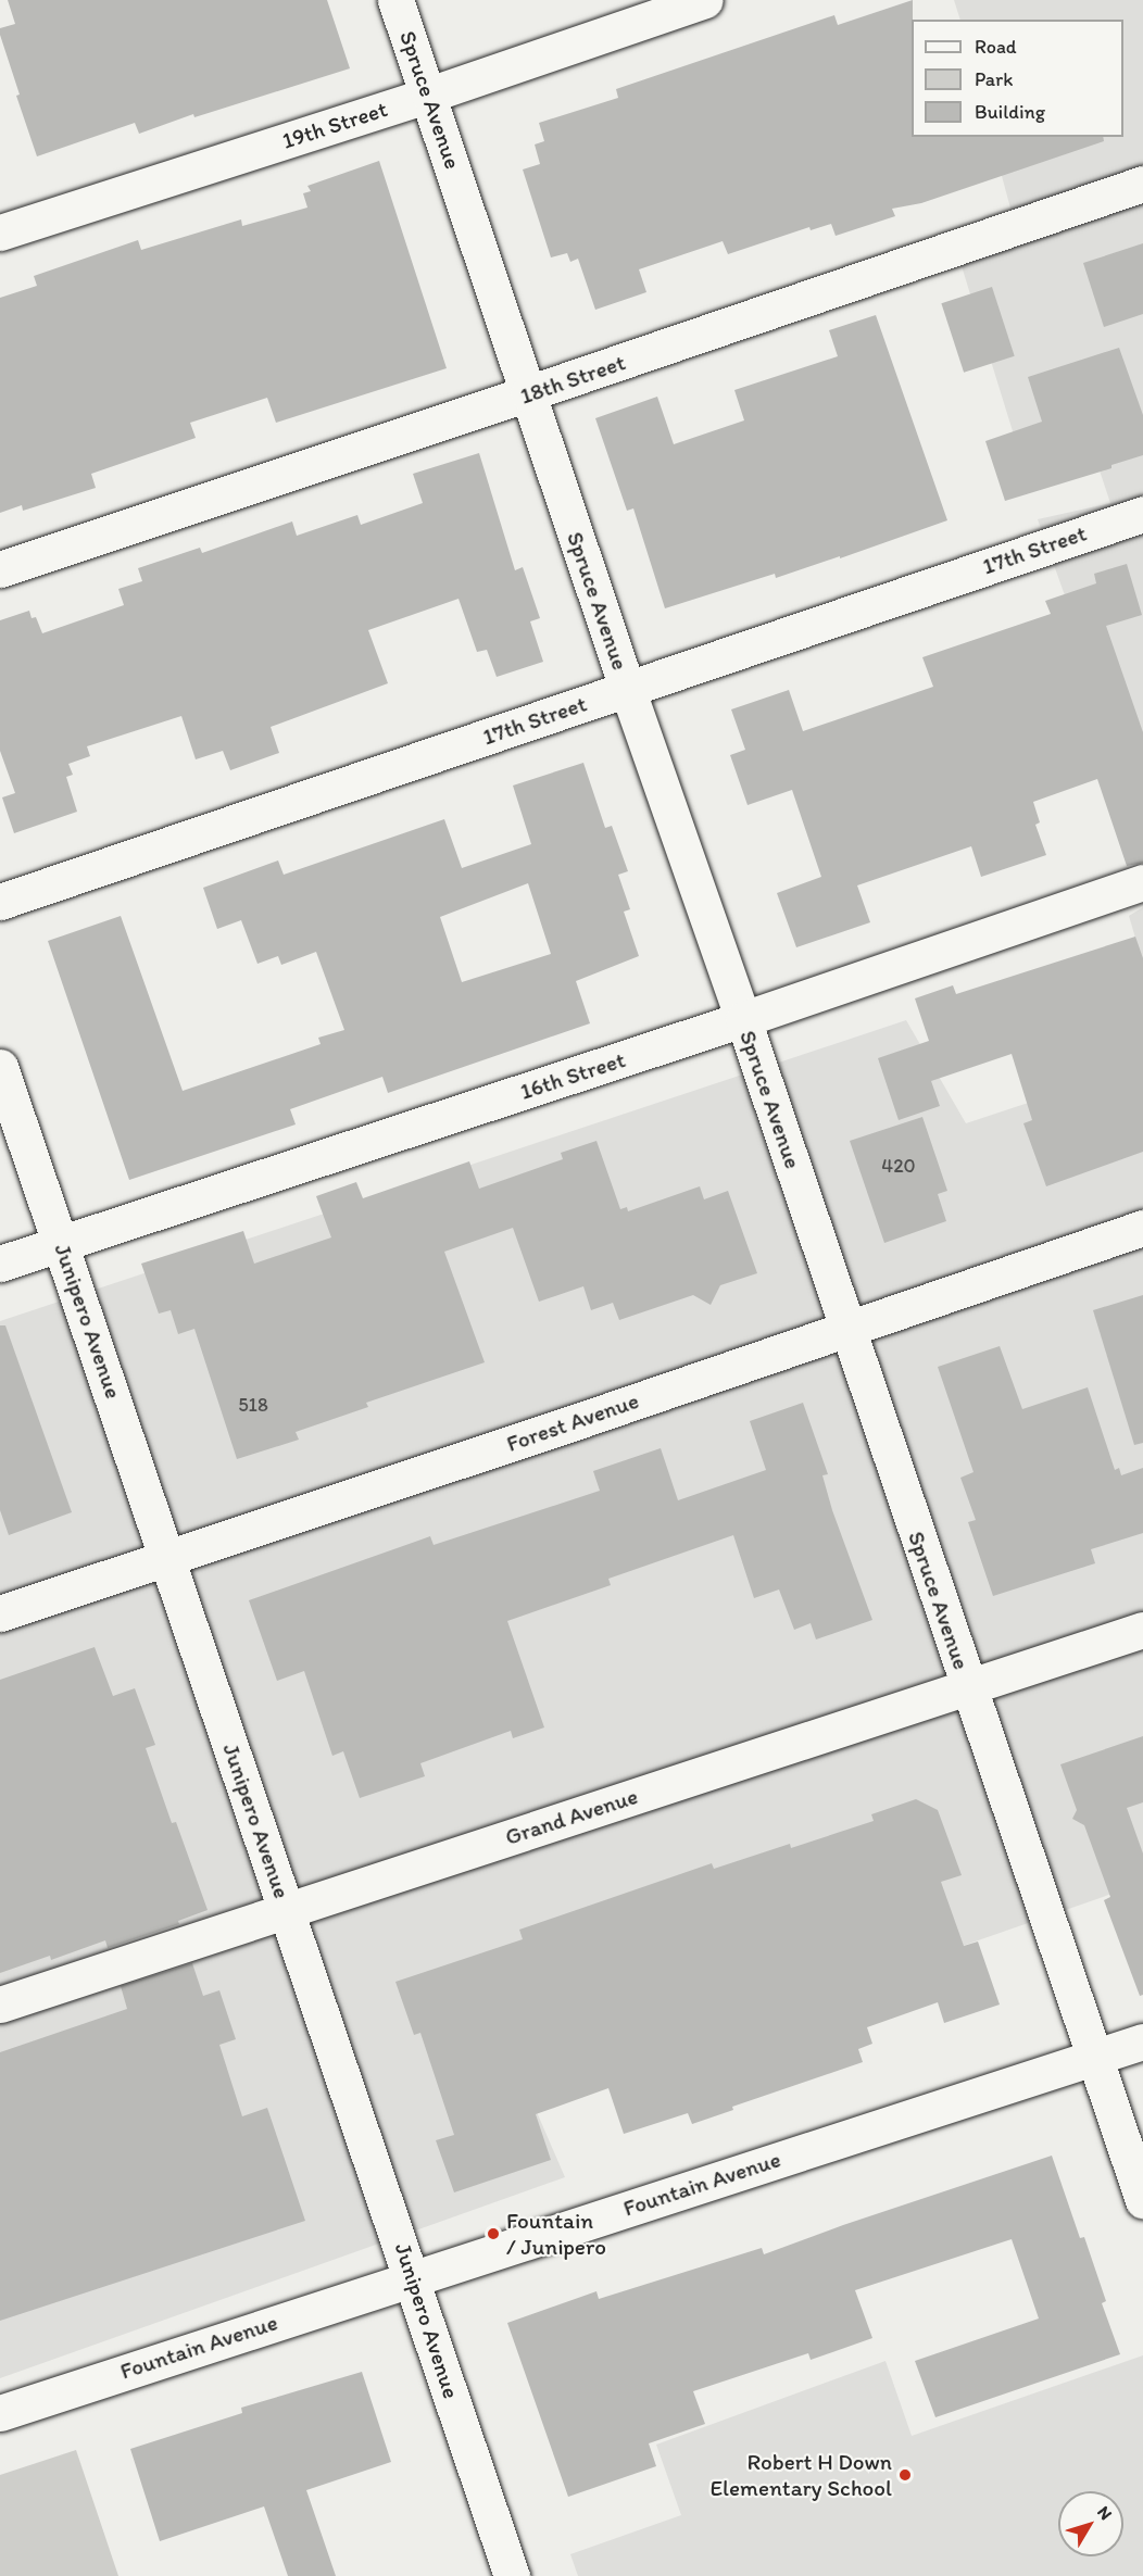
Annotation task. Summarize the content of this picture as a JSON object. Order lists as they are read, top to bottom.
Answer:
{
  "streets": {
    "street": [
      "Spruce Avenue",
      "19th Street",
      "18th Street",
      "17th Street",
      "16th Street",
      "Junipero Avenue",
      "Forest Avenue",
      "Grand Avenue",
      "Fountain Avenue"
    ]
  },
  "crossings": [
    ["Spruce Avenue", "19th Street"],
    ["Spruce Avenue", "18th Street"],
    ["Spruce Avenue", "17th Street"],
    ["Spruce Avenue", "16th Street"],
    ["Spruce Avenue", "Forest Avenue"],
    ["Spruce Avenue", "Grand Avenue"],
    ["Spruce Avenue", "Fountain Avenue"],
    ["16th Street", "Junipero Avenue"],
    ["Junipero Avenue", "Forest Avenue"],
    ["Junipero Avenue", "Grand Avenue"],
    ["Junipero Avenue", "Fountain Avenue"]
  ],
  "places": ["Fountain / Junipero", "Robert H Down Elementary School"],
  "house_numbers": ["420", "518"],
  "legend": ["Road", "Park", "Building"],
  "north": "top right"
}
